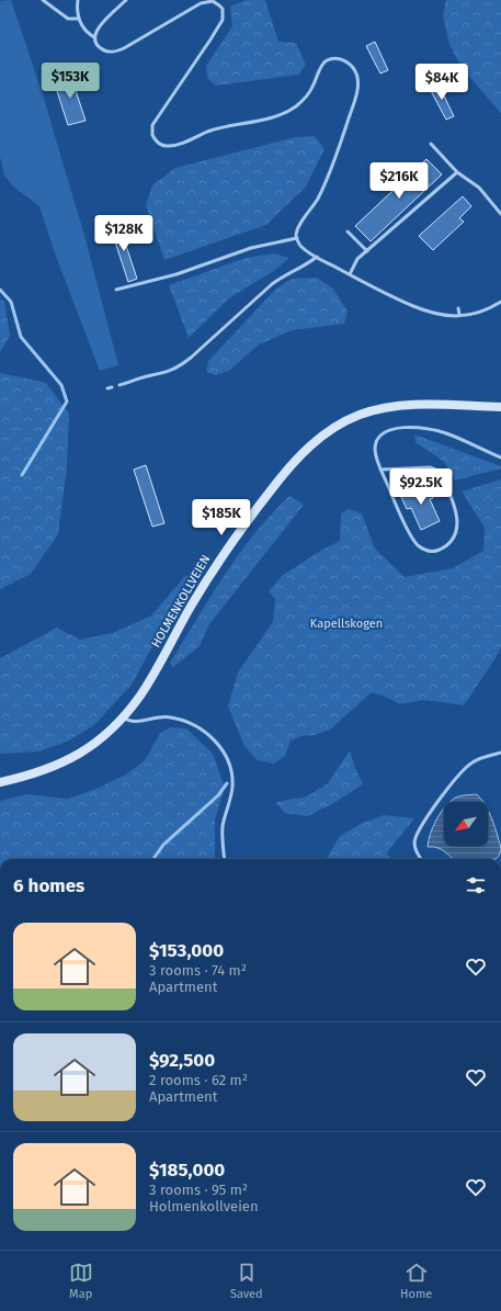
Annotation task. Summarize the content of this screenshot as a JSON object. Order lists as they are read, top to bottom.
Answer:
{
  "streets": {
    "main road": ["HOLMENKOLLVEIEN"]
  },
  "parks": ["Kapellskogen"],
  "north": "bottom left",
  "page": {
    "price": [
      "$153K",
      "$84K",
      "$216K",
      "$128K",
      "$92.5K",
      "$185K"
    ],
    "heading": "6 homes",
    "list": [
      {
        "name": "$153,000",
        "note": "3 rooms · 74 m² · Apartment"
      },
      {
        "name": "$92,500",
        "note": "2 rooms · 62 m² · Apartment"
      },
      {
        "name": "$185,000",
        "note": "3 rooms · 95 m² · Holmenkollveien"
      }
    ],
    "tabs": ["Map", "Saved", "Home"]
  }
}
